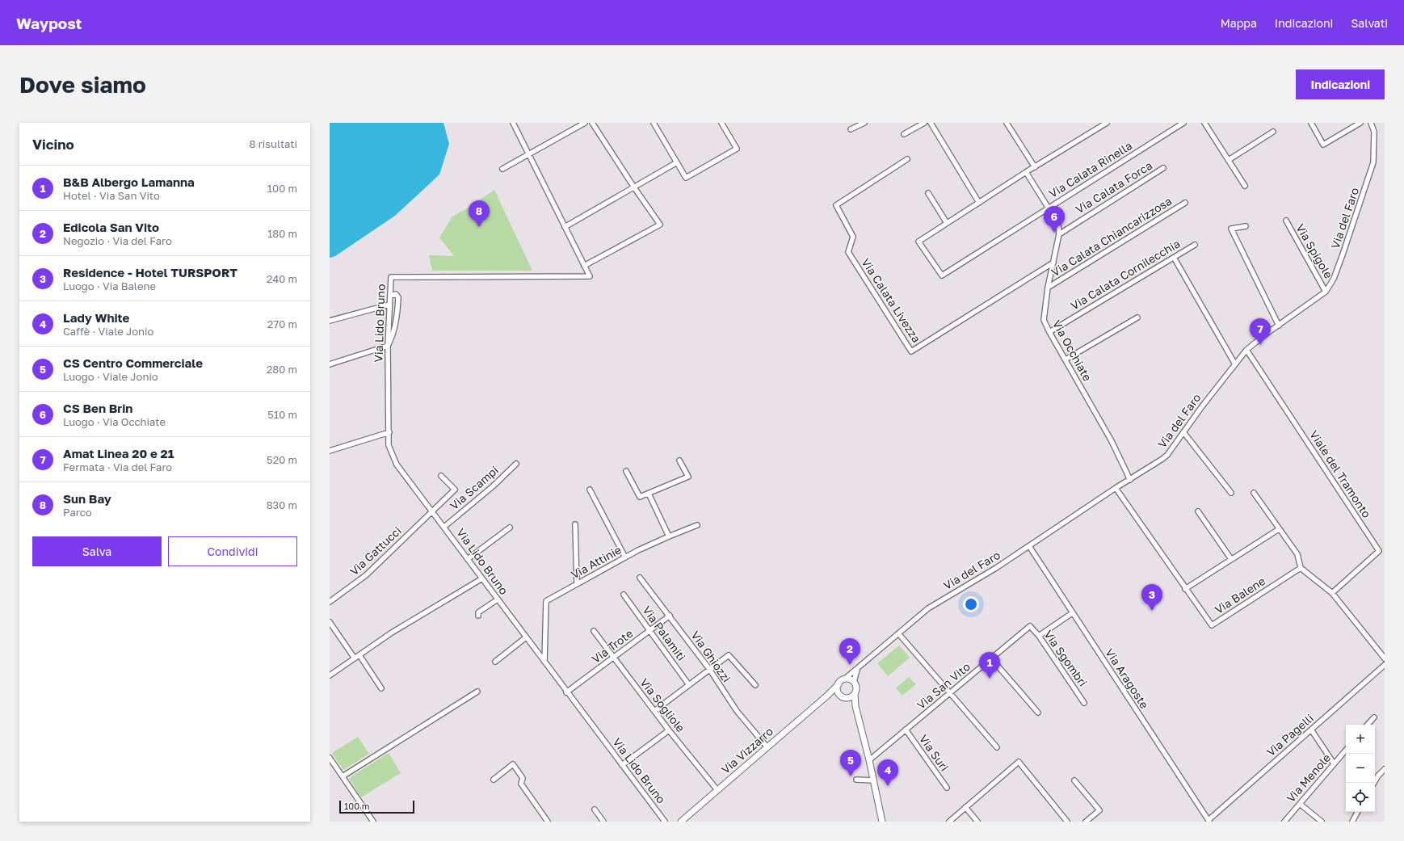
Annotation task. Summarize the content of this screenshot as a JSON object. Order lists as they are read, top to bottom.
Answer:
{
  "streets": {
    "street": [
      "Via Calata Rinella",
      "Via Calata Forca",
      "Via del Faro",
      "Via Calata Chiancarizzosa",
      "Via Spigole",
      "Via Calata Cornilecchia",
      "Via Calata Livezza",
      "Via Lido Bruno",
      "Via Occhiate",
      "Viale del Tramonto",
      "Via Scampi",
      "Via Gattucci",
      "Via Attinie",
      "Via Balene",
      "Via Palamiti",
      "Via Trote",
      "Via Ghiozzi",
      "Via Sgombri",
      "Via Aragoste",
      "Via San Vito",
      "Via Sogliole",
      "Via Pagelli",
      "Via Vizzarro",
      "Via Suri",
      "Via Menole"
    ]
  },
  "crossings": [
    ["Via Calata Rinella", "Via Occhiate"],
    ["Via Calata Forca", "Via Occhiate"],
    ["Via del Faro", "Via Spigole"],
    ["Via del Faro", "Via Occhiate"],
    ["Via del Faro", "Viale del Tramonto"],
    ["Via del Faro", "Via Balene"],
    ["Via del Faro", "Via Aragoste"],
    ["Via del Faro", "Via Vizzarro"],
    ["Via Calata Chiancarizzosa", "Via Occhiate"],
    ["Via Calata Cornilecchia", "Via Occhiate"],
    ["Via Calata Livezza", "Via Occhiate"],
    ["Via Lido Bruno", "Via Scampi"],
    ["Via Lido Bruno", "Via Gattucci"],
    ["Via Lido Bruno", "Via Attinie"],
    ["Via Lido Bruno", "Via Trote"],
    ["Via Palamiti", "Via Trote"],
    ["Via Trote", "Via Ghiozzi"],
    ["Via Trote", "Via Sogliole"],
    ["Via Ghiozzi", "Via Vizzarro"],
    ["Via Sgombri", "Via San Vito"],
    ["Via Aragoste", "Via Pagelli"],
    ["Via San Vito", "Via Suri"],
    ["Via Sogliole", "Via Vizzarro"]
  ],
  "scale_bar": "100 m",
  "page": {
    "header": "Waypost",
    "nav": ["Mappa", "Indicazioni", "Salvati"],
    "buttons": [
      "Indicazioni",
      ["Salva", "Condividi"]
    ],
    "title": "Dove siamo",
    "heading": ["Vicino", "8 risultati"],
    "list": [
      {
        "mark": "1",
        "name": "B&B Albergo Lamanna",
        "note": "Hotel · Via San Vito",
        "value": "100 m"
      },
      {
        "mark": "2",
        "name": "Edicola San Vito",
        "note": "Negozio · Via del Faro",
        "value": "180 m"
      },
      {
        "mark": "3",
        "name": "Residence - Hotel TURSPORT",
        "note": "Luogo · Via Balene",
        "value": "240 m"
      },
      {
        "mark": "4",
        "name": "Lady White",
        "note": "Caffè · Viale Jonio",
        "value": "270 m"
      },
      {
        "mark": "5",
        "name": "CS Centro Commerciale",
        "note": "Luogo · Viale Jonio",
        "value": "280 m"
      },
      {
        "mark": "6",
        "name": "CS Ben Brin",
        "note": "Luogo · Via Occhiate",
        "value": "510 m"
      },
      {
        "mark": "7",
        "name": "Amat Linea 20 e 21",
        "note": "Fermata · Via del Faro",
        "value": "520 m"
      },
      {
        "mark": "8",
        "name": "Sun Bay",
        "note": "Parco",
        "value": "830 m"
      }
    ],
    "pins": [
      "8",
      "6",
      "7",
      "3",
      "2",
      "1",
      "5",
      "4"
    ],
    "map_buttons": ["+", "−"],
    "scale": "100 m"
  }
}
